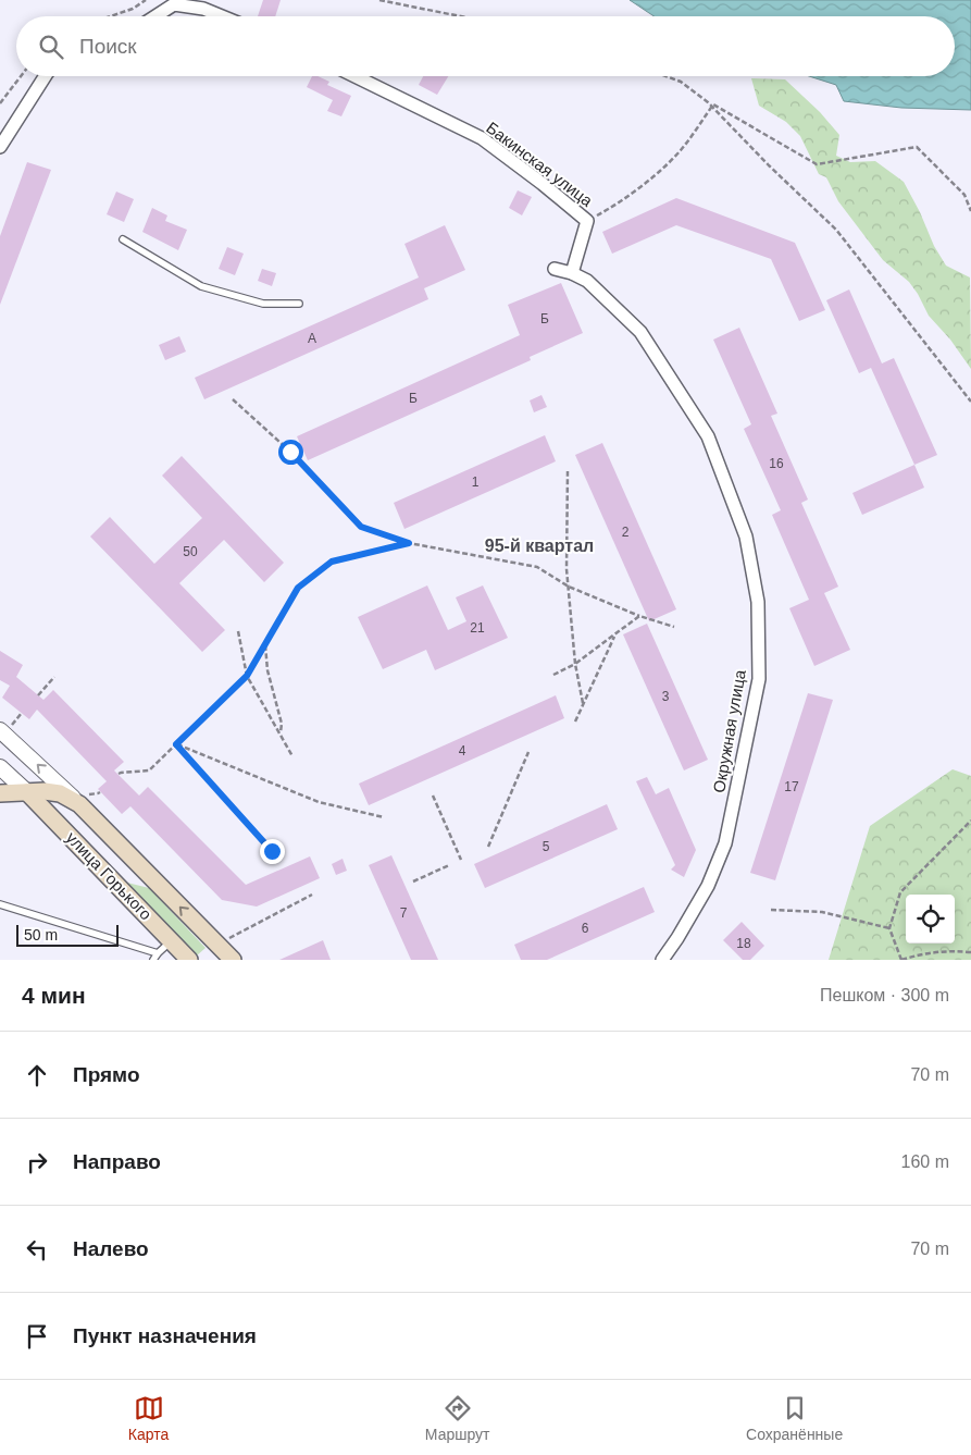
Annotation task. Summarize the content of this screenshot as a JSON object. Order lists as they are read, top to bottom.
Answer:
{
  "streets": {
    "main road": ["улица Горького"],
    "street": ["Бакинская улица", "Окружная улица"]
  },
  "crossings": [
    ["Бакинская улица", "Окружная улица"]
  ],
  "one_way": ["улица Горького"],
  "districts": ["95-й квартал"],
  "house_numbers": [
    "Б",
    "А",
    "Б",
    "16",
    "1",
    "2",
    "50",
    "21",
    "3",
    "4",
    "17",
    "5",
    "7",
    "6",
    "18"
  ],
  "scale_bar": "50 m",
  "page": {
    "search": "Поиск",
    "scale": "50 m",
    "heading": ["4 мин", "Пешком · 300 m"],
    "list": [
      ["Прямо", "70 m"],
      ["Направо", "160 m"],
      ["Налево", "70 m"],
      "Пункт назначения"
    ],
    "nav": ["Карта", "Маршрут", "Сохранённые"]
  }
}
